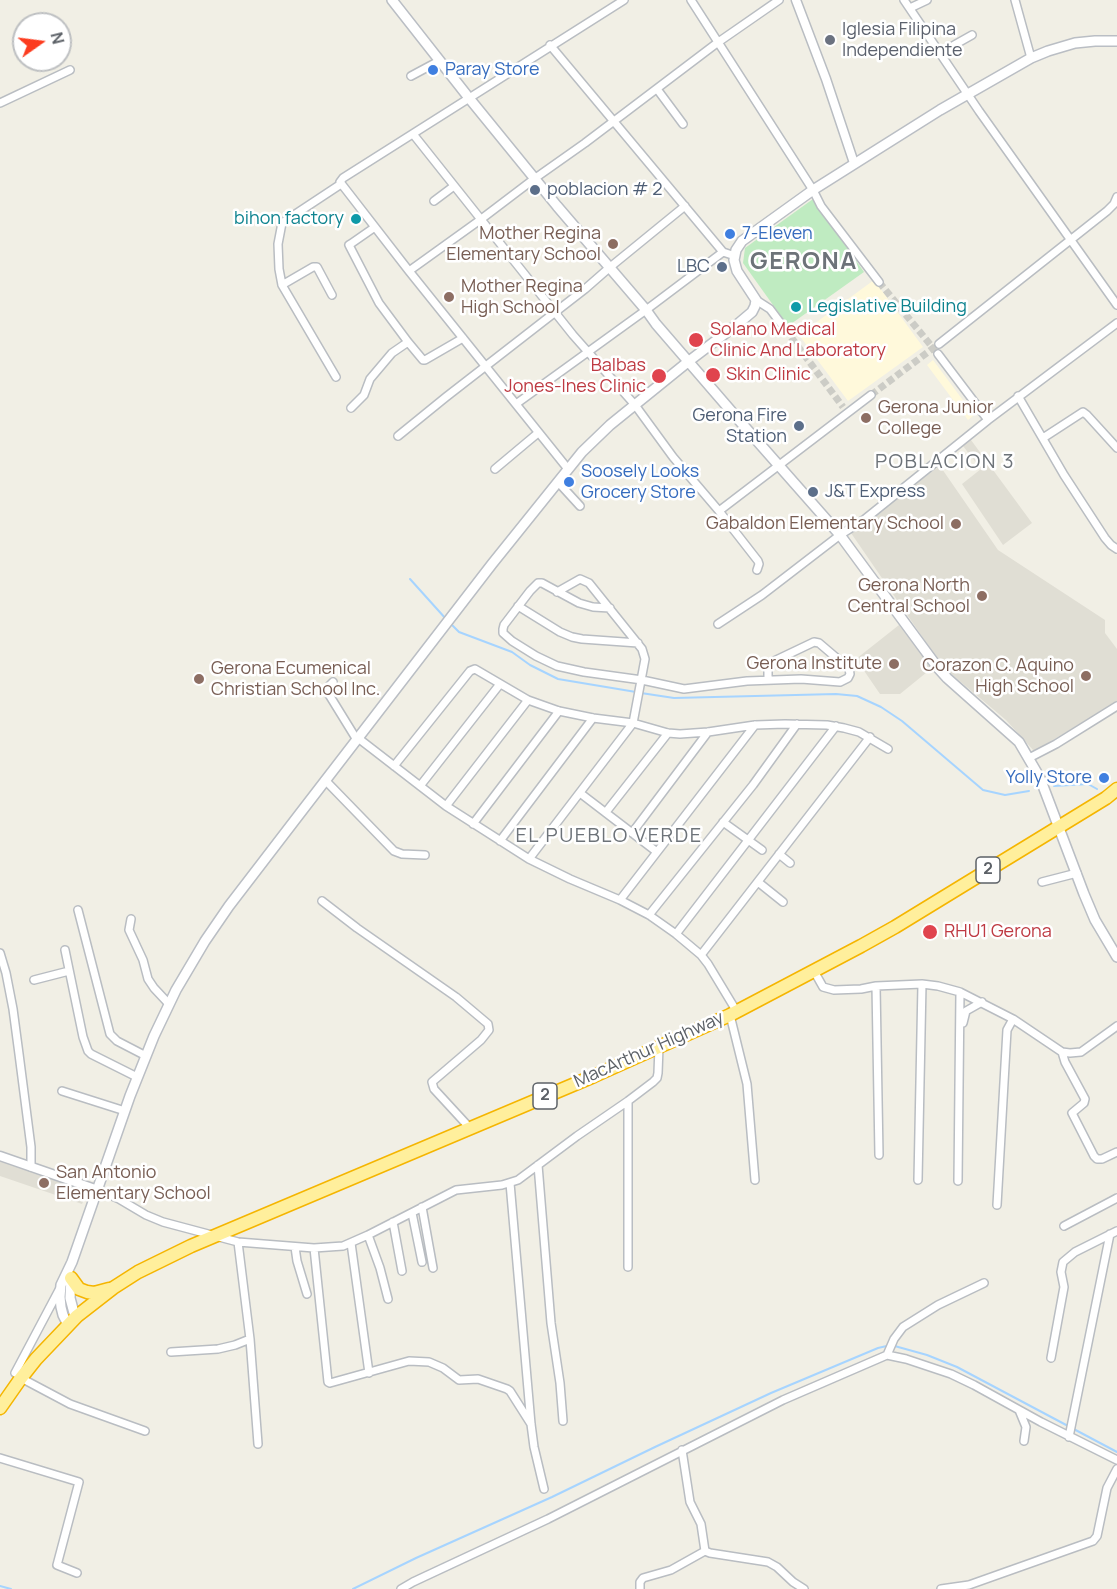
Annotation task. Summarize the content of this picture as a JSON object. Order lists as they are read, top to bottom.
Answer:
{
  "streets": {
    "highway": ["2", "MacArthur Highway"]
  },
  "districts": ["GERONA", "POBLACION 3", "EL PUEBLO VERDE"],
  "places": [
    "Iglesia Filipina Independiente",
    "Paray Store",
    "poblacion # 2",
    "bihon factory",
    "7-Eleven",
    "Mother Regina Elementary School",
    "LBC",
    "Mother Regina High School",
    "Legislative Building",
    "Solano Medical Clinic And Laboratory",
    "Skin Clinic",
    "Balbas Jones-Ines Clinic",
    "Gerona Junior College",
    "Gerona Fire Station",
    "Soosely Looks Grocery Store",
    "J&T Express",
    "Gabaldon Elementary School",
    "Gerona North Central School",
    "Gerona Institute",
    "Corazon C. Aquino High School",
    "Gerona Ecumenical Christian School Inc.",
    "Yolly Store",
    "RHU1 Gerona",
    "San Antonio Elementary School"
  ],
  "north": "right"
}
